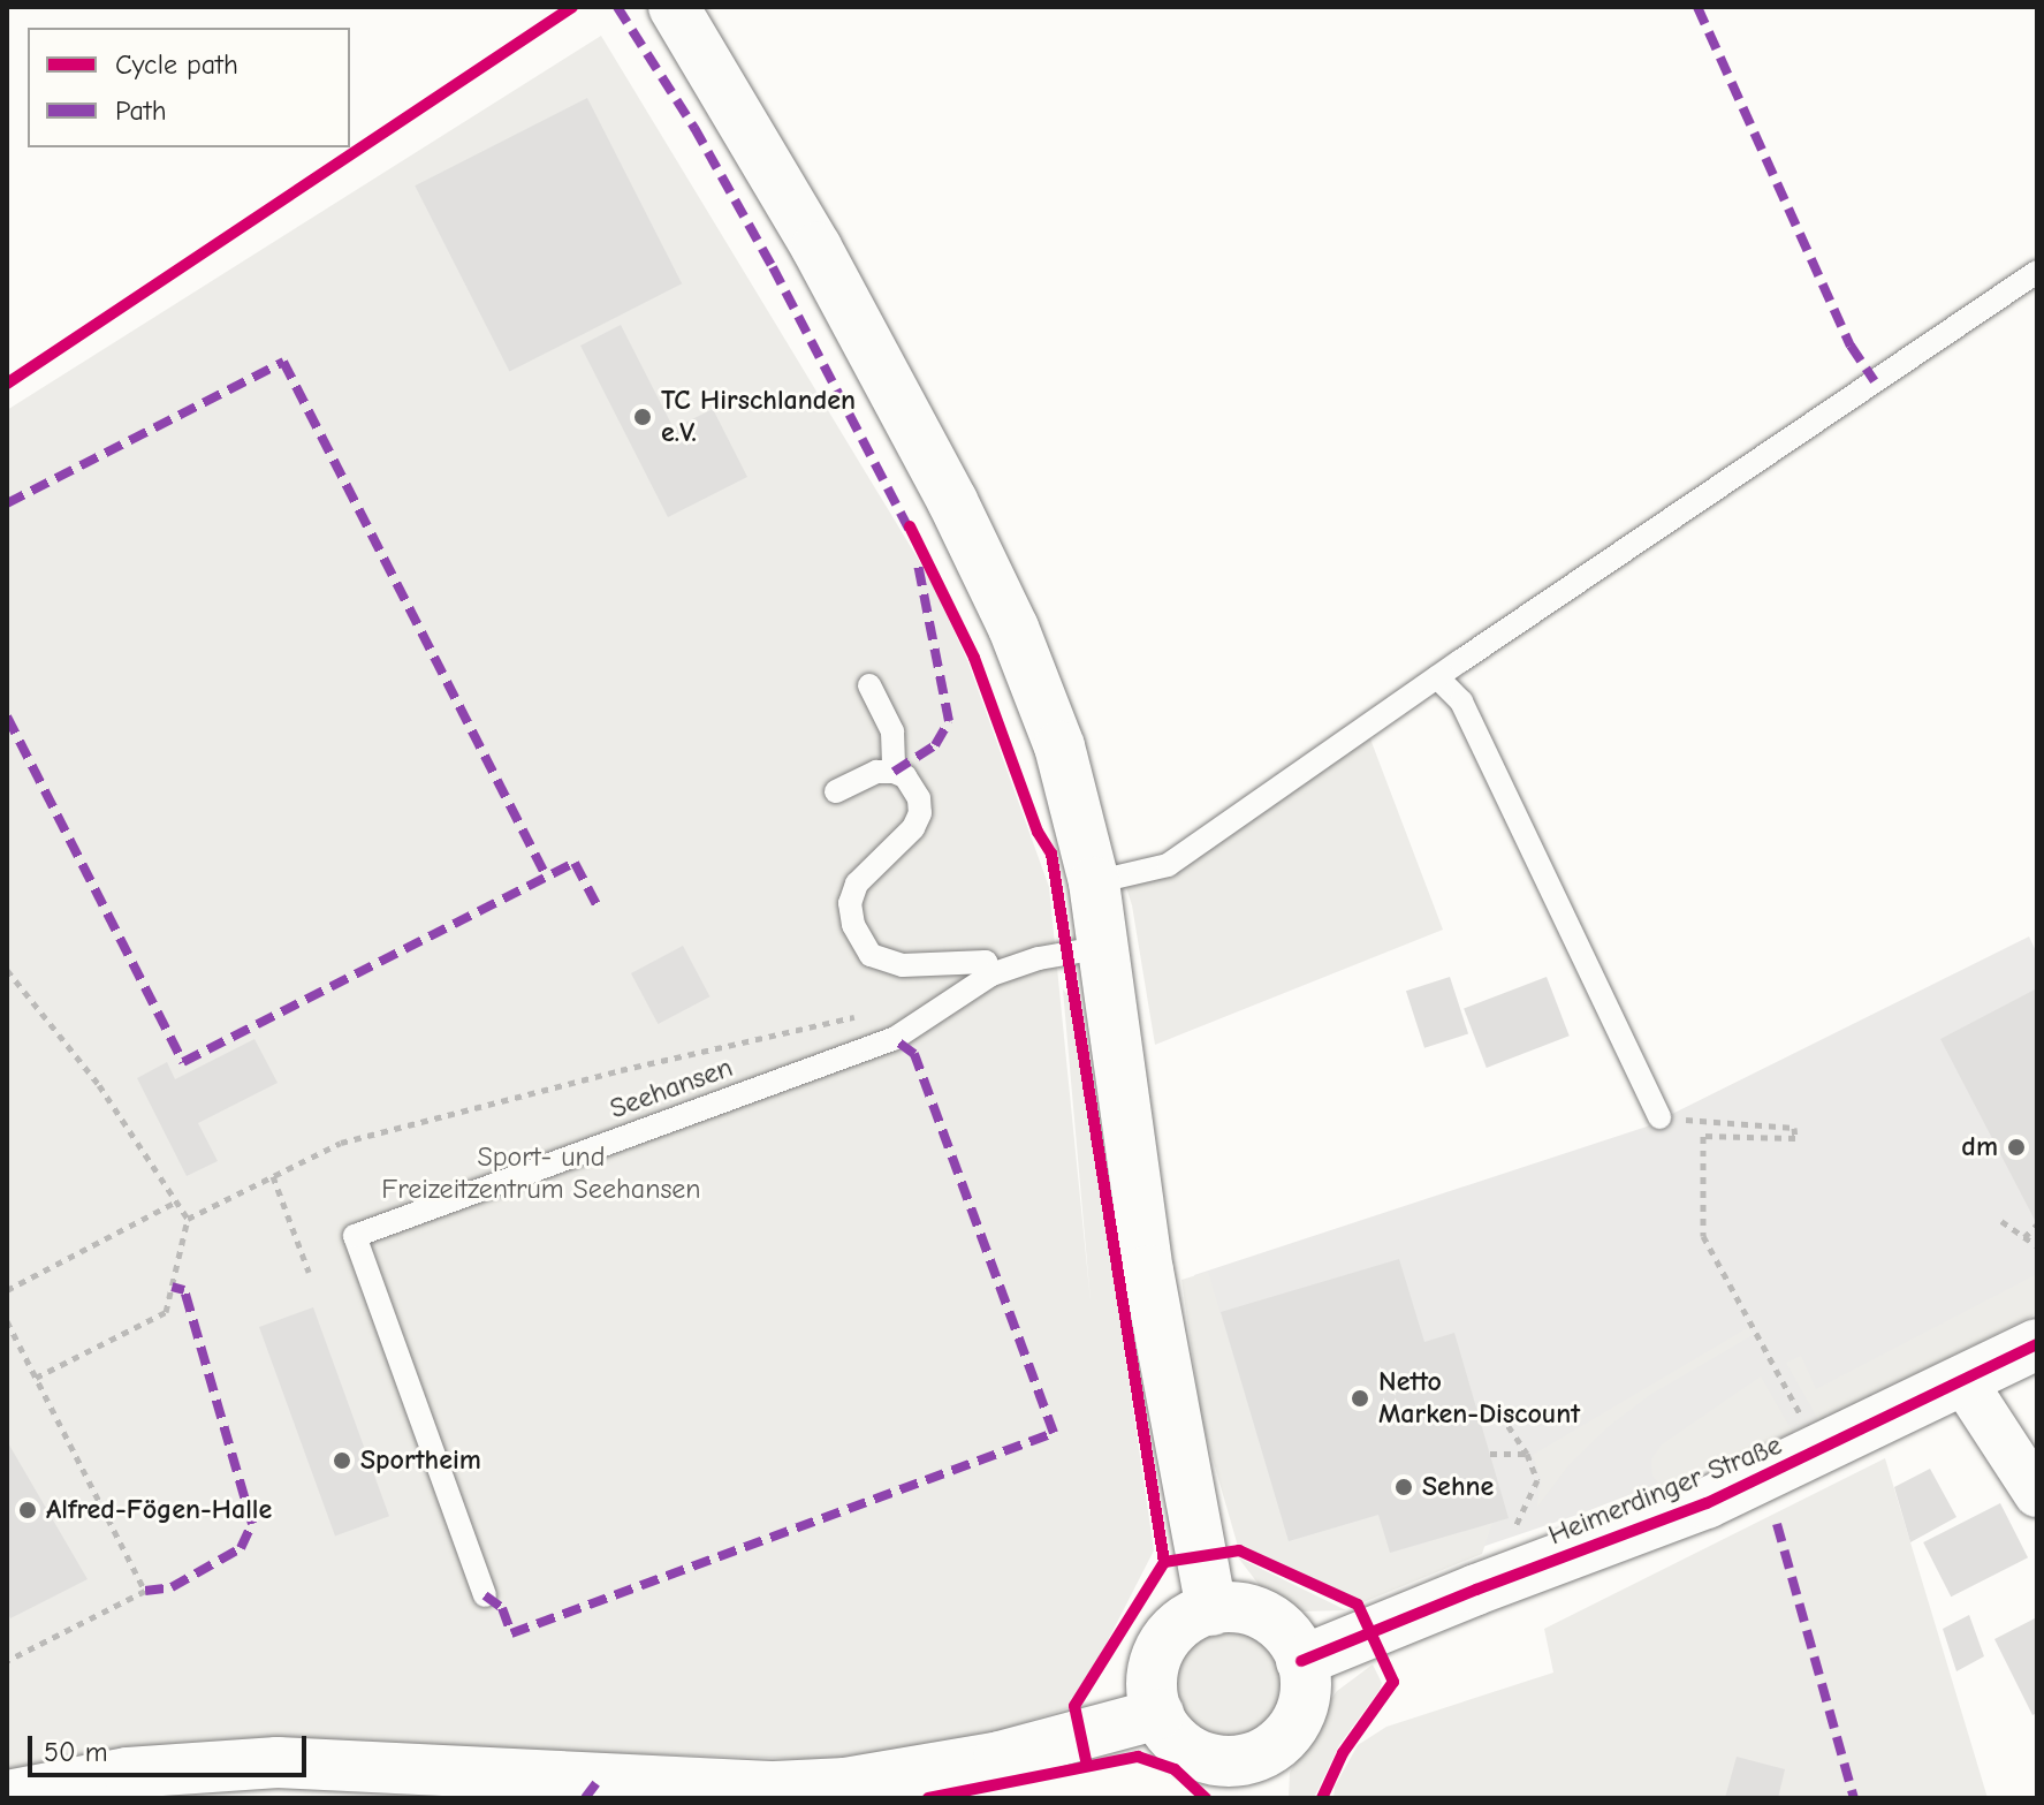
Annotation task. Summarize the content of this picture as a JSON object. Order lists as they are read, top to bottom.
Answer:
{
  "streets": {
    "main road": ["Heimerdinger Straße"],
    "lane": ["Seehansen"]
  },
  "parks": ["Sport- und Freizeitzentrum Seehansen"],
  "places": [
    "TC Hirschlanden e.V.",
    "dm",
    "Netto Marken-Discount",
    "Sportheim",
    "Sehne",
    "Alfred-Fögen-Halle"
  ],
  "legend": ["Cycle path", "Path"],
  "scale_bar": "50 m"
}
